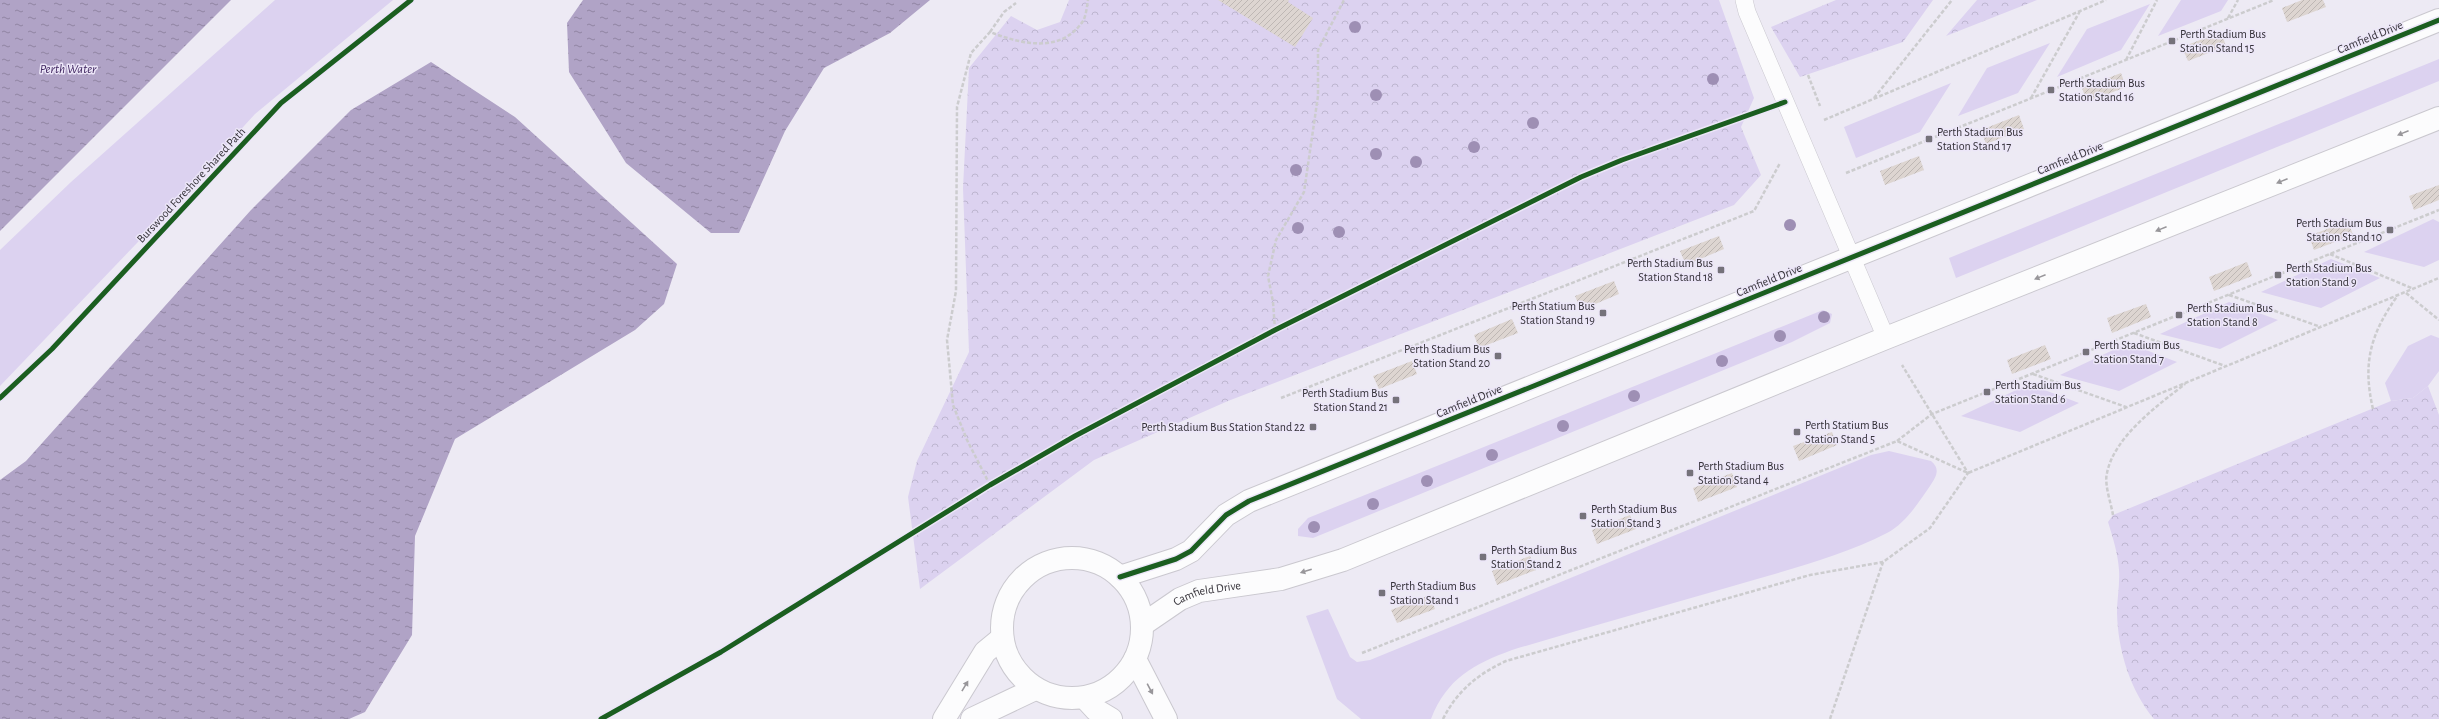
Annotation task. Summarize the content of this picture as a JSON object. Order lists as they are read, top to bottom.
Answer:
{
  "streets": {
    "street": ["Camfield Drive"],
    "cycle path": ["Burswood Foreshore Shared Path"]
  },
  "water": ["Perth Water"],
  "places": {
    "transit": [
      "Perth Stadium Bus Station Stand 15",
      "Perth Stadium Bus Station Stand 16",
      "Perth Stadium Bus Station Stand 17",
      "Perth Stadium Bus Station Stand 10",
      "Perth Stadium Bus Station Stand 18",
      "Perth Stadium Bus Station Stand 9",
      "Perth Statium Bus Station Stand 19",
      "Perth Stadium Bus Station Stand 8",
      "Perth Stadium Bus Station Stand 7",
      "Perth Stadium Bus Station Stand 20",
      "Perth Stadium Bus Station Stand 6",
      "Perth Stadium Bus Station Stand 21",
      "Perth Stadium Bus Station Stand 22",
      "Perth Statium Bus Station Stand 5",
      "Perth Stadium Bus Station Stand 4",
      "Perth Stadium Bus Station Stand 3",
      "Perth Stadium Bus Station Stand 2",
      "Perth Stadium Bus Station Stand 1"
    ]
  }
}
